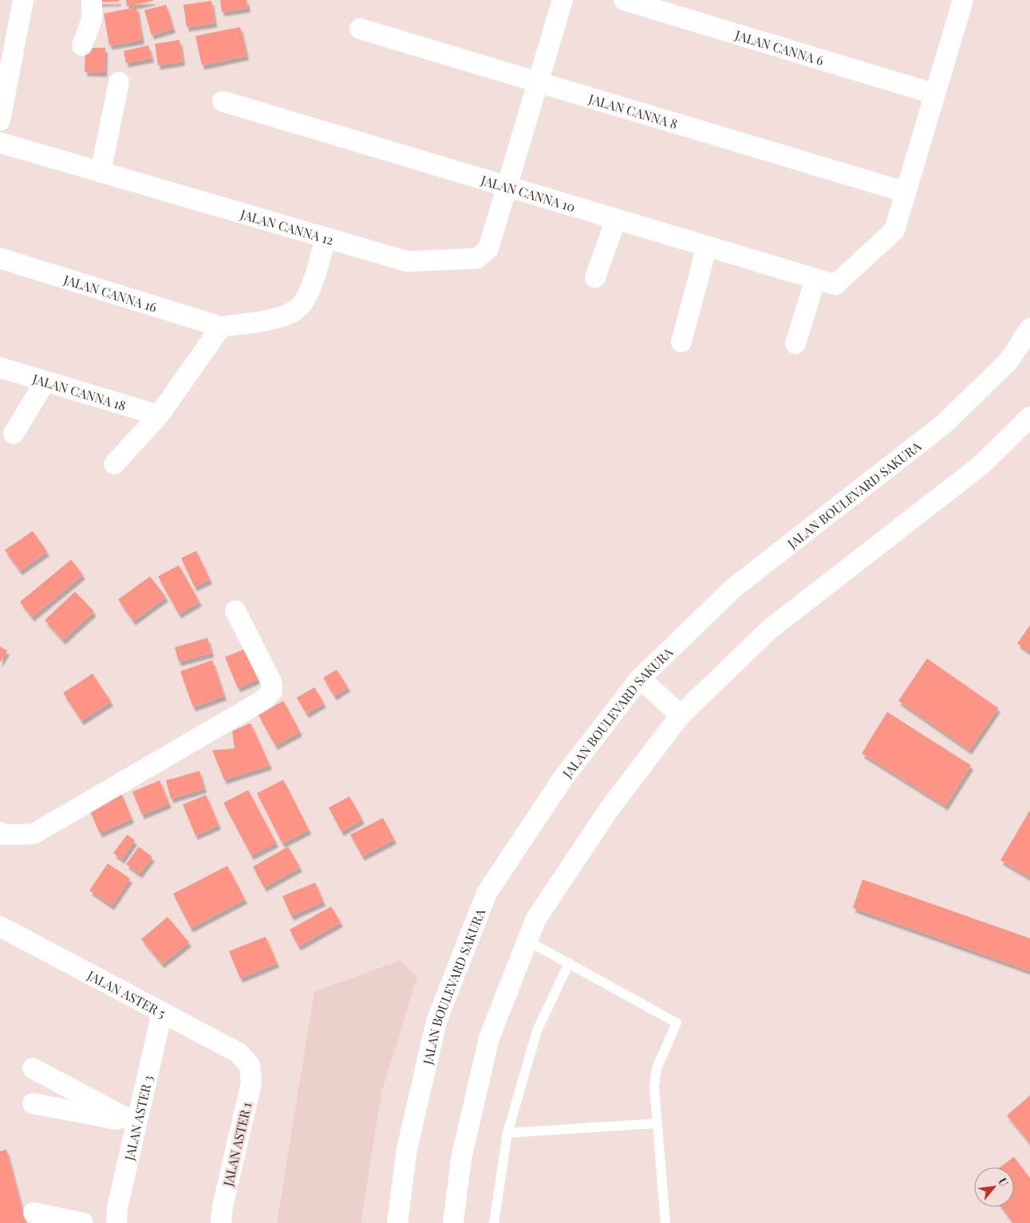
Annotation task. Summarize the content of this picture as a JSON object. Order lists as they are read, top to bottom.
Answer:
{
  "streets": {
    "street": [
      "JALAN CANNA 6",
      "JALAN CANNA 8",
      "JALAN CANNA 10",
      "JALAN CANNA 12",
      "JALAN CANNA 16",
      "JALAN CANNA 18",
      "JALAN BOULEVARD SAKURA",
      "JALAN ASTER 5",
      "JALAN ASTER 3",
      "JALAN ASTER 1"
    ]
  },
  "crossings": [
    ["JALAN CANNA 8", "JALAN CANNA 10"],
    ["JALAN CANNA 10", "JALAN CANNA 12"],
    ["JALAN ASTER 5", "JALAN ASTER 3"],
    ["JALAN ASTER 5", "JALAN ASTER 1"]
  ],
  "north": "top right"
}
